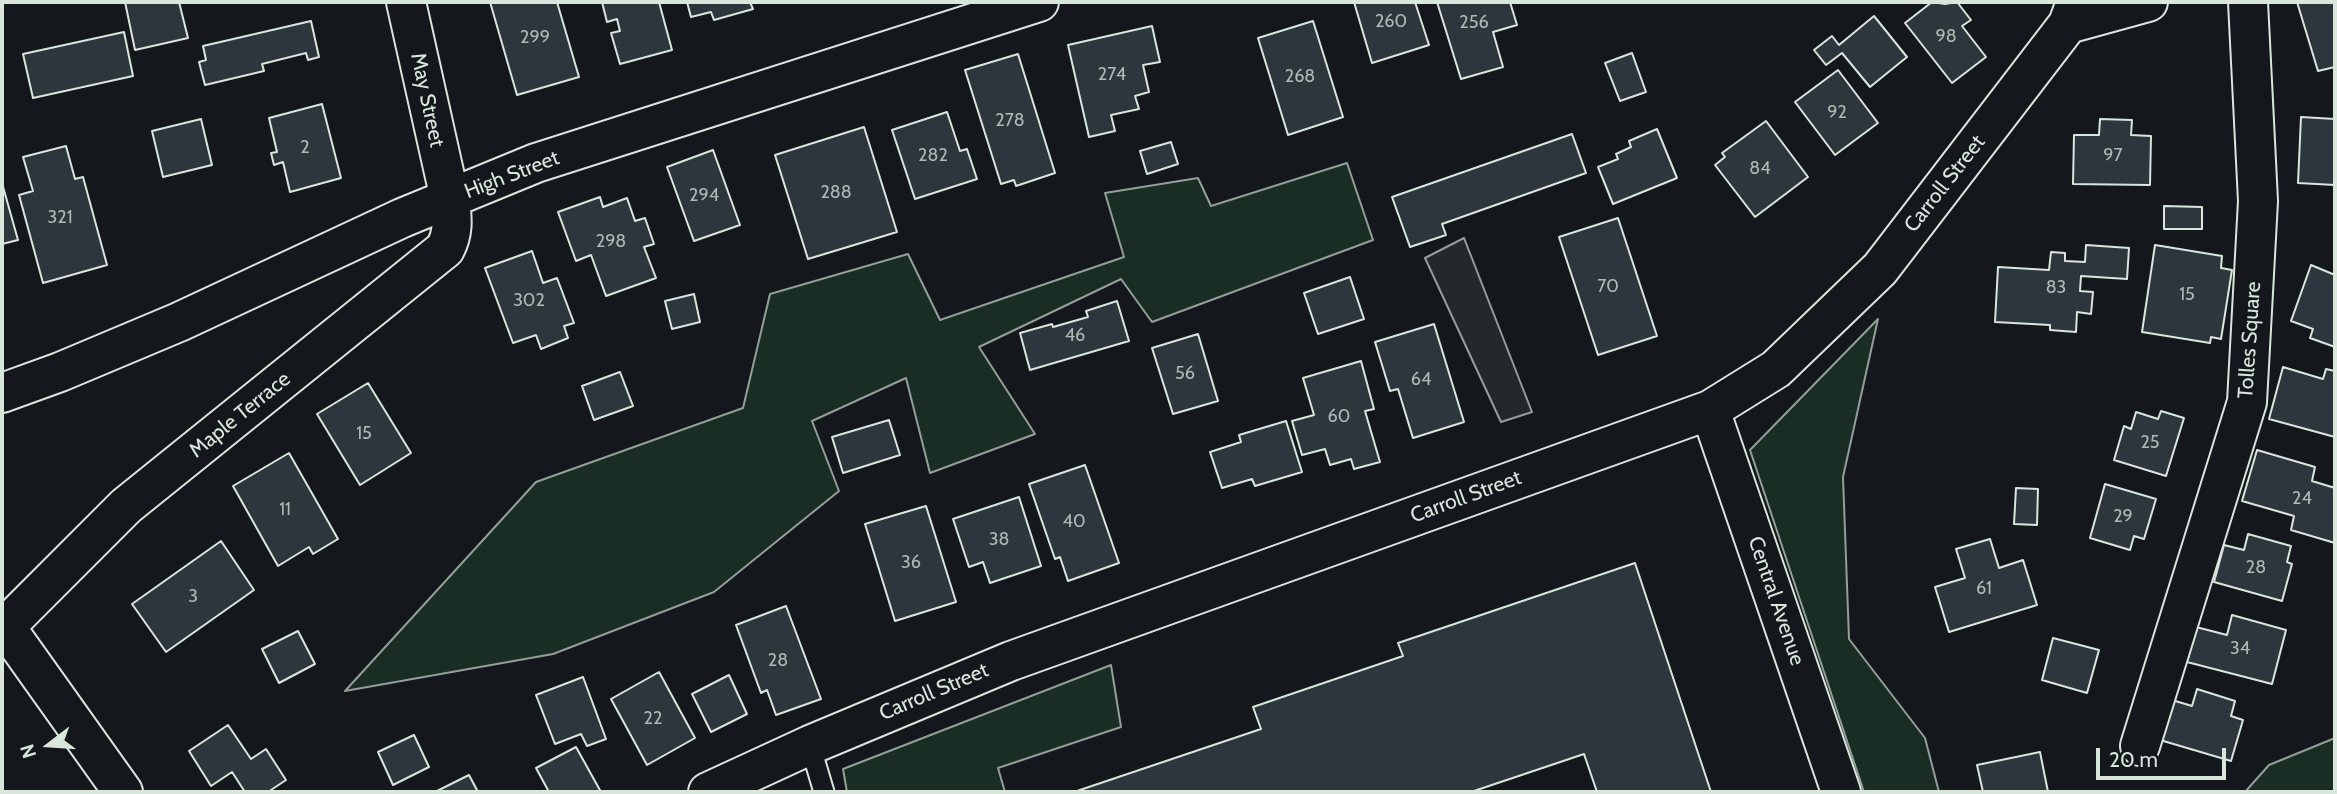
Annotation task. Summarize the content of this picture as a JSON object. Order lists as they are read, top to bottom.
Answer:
{
  "streets": {
    "street": [
      "May Street",
      "High Street",
      "Carroll Street",
      "Tolles Square",
      "Maple Terrace",
      "Central Avenue"
    ]
  },
  "crossings": [
    ["May Street", "High Street"],
    ["May Street", "Maple Terrace"],
    ["High Street", "Maple Terrace"],
    ["Carroll Street", "Central Avenue"]
  ],
  "house_numbers": [
    "260",
    "256",
    "98",
    "299",
    "274",
    "268",
    "92",
    "278",
    "2",
    "282",
    "97",
    "84",
    "288",
    "294",
    "321",
    "298",
    "70",
    "83",
    "15",
    "302",
    "46",
    "56",
    "64",
    "60",
    "15",
    "25",
    "24",
    "11",
    "29",
    "40",
    "38",
    "36",
    "28",
    "61",
    "3",
    "34",
    "28",
    "22"
  ],
  "scale_bar": "20 m",
  "north": "left"
}
